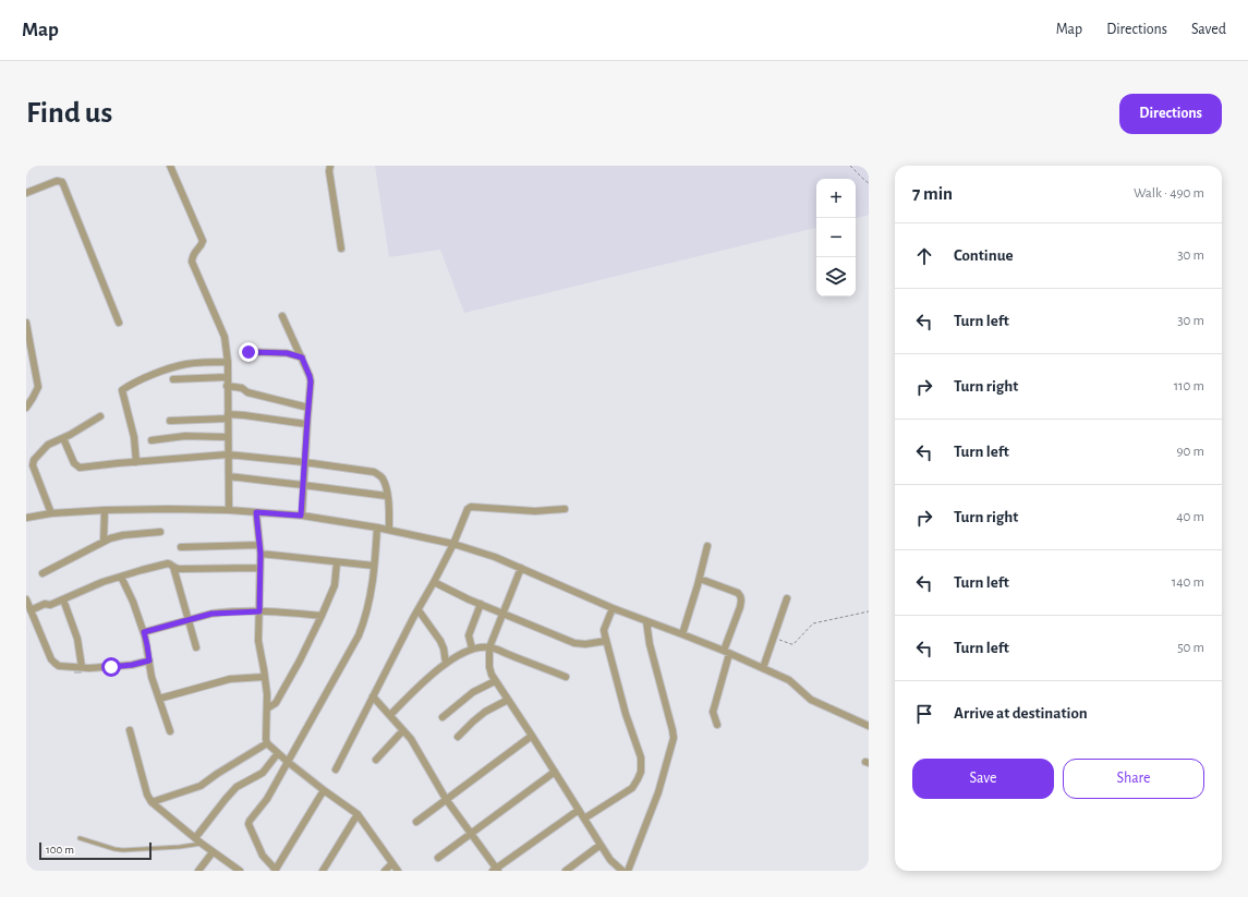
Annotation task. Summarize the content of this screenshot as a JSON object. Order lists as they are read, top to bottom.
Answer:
{
  "scale_bar": "100 m",
  "page": {
    "header": "Map",
    "nav": ["Map", "Directions", "Saved"],
    "buttons": [
      "Directions",
      ["Save", "Share"]
    ],
    "title": "Find us",
    "heading": ["7 min", "Walk · 490 m"],
    "map_buttons": ["+", "−"],
    "list": [
      ["Continue", "30 m"],
      ["Turn left", "30 m"],
      ["Turn right", "110 m"],
      ["Turn left", "90 m"],
      ["Turn right", "40 m"],
      ["Turn left", "140 m"],
      ["Turn left", "50 m"],
      "Arrive at destination"
    ],
    "scale": "100 m"
  }
}
